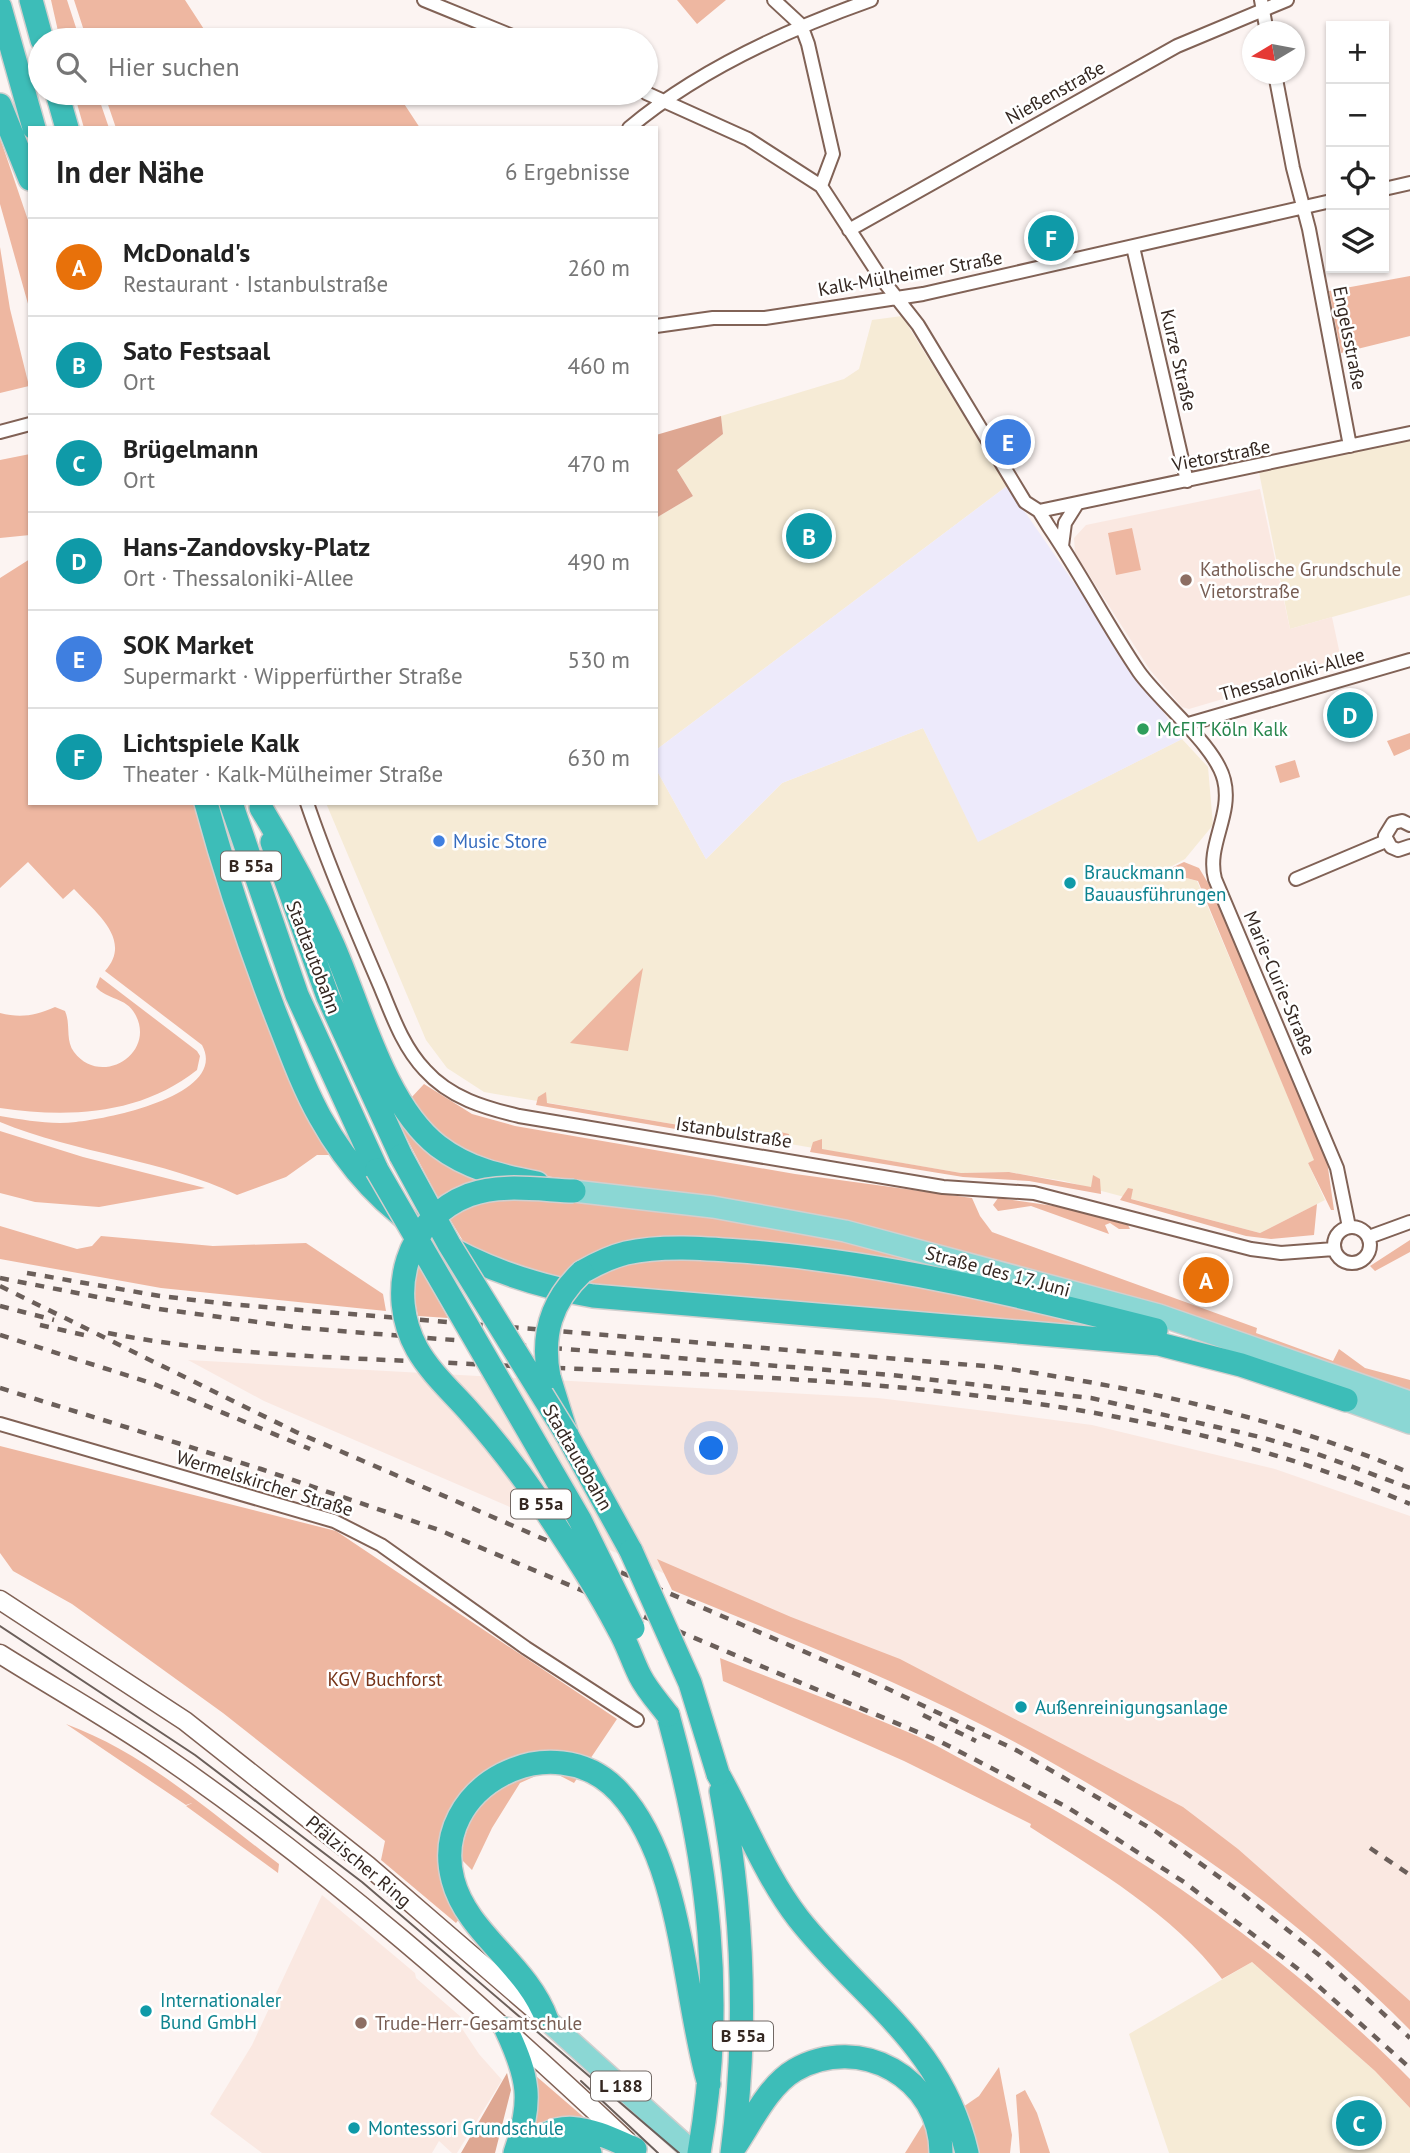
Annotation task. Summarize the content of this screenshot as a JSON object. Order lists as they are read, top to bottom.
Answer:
{
  "streets": {
    "highway": ["B 55a", "Stadtautobahn"],
    "main road": ["Straße des 17. Juni", "Pfälzischer Ring", "L 188"],
    "street": [
      "Nießenstraße",
      "Kalk-Mülheimer Straße",
      "Engelsstraße",
      "Kurze Straße",
      "Vietorstraße",
      "Thessaloniki-Allee",
      "Marie-Curie-Straße",
      "Istanbulstraße",
      "Wermelskircher Straße"
    ]
  },
  "crossings": [
    ["Nießenstraße", "Marie-Curie-Straße"],
    ["Kalk-Mülheimer Straße", "Engelsstraße"],
    ["Kalk-Mülheimer Straße", "Kurze Straße"],
    ["Kalk-Mülheimer Straße", "Marie-Curie-Straße"],
    ["Engelsstraße", "Vietorstraße"],
    ["Kurze Straße", "Vietorstraße"],
    ["Vietorstraße", "Marie-Curie-Straße"],
    ["Thessaloniki-Allee", "Marie-Curie-Straße"],
    ["B 55a", "Stadtautobahn"],
    ["B 55a", "Straße des 17. Juni"],
    ["Stadtautobahn", "Pfälzischer Ring"],
    ["Marie-Curie-Straße", "Istanbulstraße"]
  ],
  "parks": ["KGV Buchforst"],
  "places": [
    "Katholische Grundschule Vietorstraße",
    "McFIT Köln Kalk",
    "Music Store",
    "Brauckmann Bauausführungen",
    "Außenreinigungsanlage",
    "Internationaler Bund GmbH",
    "Trude-Herr-Gesamtschule",
    "Montessori Grundschule"
  ],
  "north": "left",
  "page": {
    "map_buttons": ["+", "−"],
    "search": "Hier suchen",
    "heading": ["In der Nähe", "6 Ergebnisse"],
    "pins": [
      "F",
      "E",
      "B",
      "D",
      "A",
      "C"
    ],
    "list": [
      {
        "mark": "A",
        "name": "McDonald's",
        "note": "Restaurant · Istanbulstraße",
        "value": "260 m"
      },
      {
        "mark": "B",
        "name": "Sato Festsaal",
        "note": "Ort",
        "value": "460 m"
      },
      {
        "mark": "C",
        "name": "Brügelmann",
        "note": "Ort",
        "value": "470 m"
      },
      {
        "mark": "D",
        "name": "Hans-Zandovsky-Platz",
        "note": "Ort · Thessaloniki-Allee",
        "value": "490 m"
      },
      {
        "mark": "E",
        "name": "SOK Market",
        "note": "Supermarkt · Wipperfürther Straße",
        "value": "530 m"
      },
      {
        "mark": "F",
        "name": "Lichtspiele Kalk",
        "note": "Theater · Kalk-Mülheimer Straße",
        "value": "630 m"
      }
    ]
  }
}
